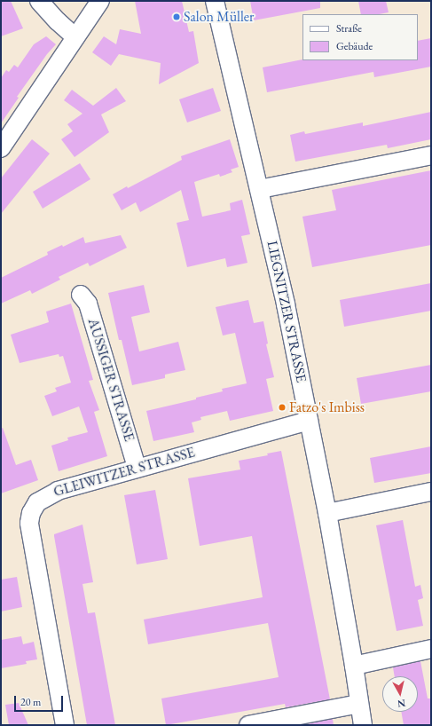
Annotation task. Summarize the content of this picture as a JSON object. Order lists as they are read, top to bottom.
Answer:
{
  "streets": {
    "street": ["LIEGNITZER STRASSE", "AUSSIGER STRASSE", "GLEIWITZER STRASSE"]
  },
  "crossings": [
    ["LIEGNITZER STRASSE", "GLEIWITZER STRASSE"],
    ["AUSSIGER STRASSE", "GLEIWITZER STRASSE"]
  ],
  "places": ["Salon Müller", "Fatzo's Imbiss"],
  "legend": ["Straße", "Gebäude"],
  "scale_bar": "20 m",
  "north": "bottom"
}
